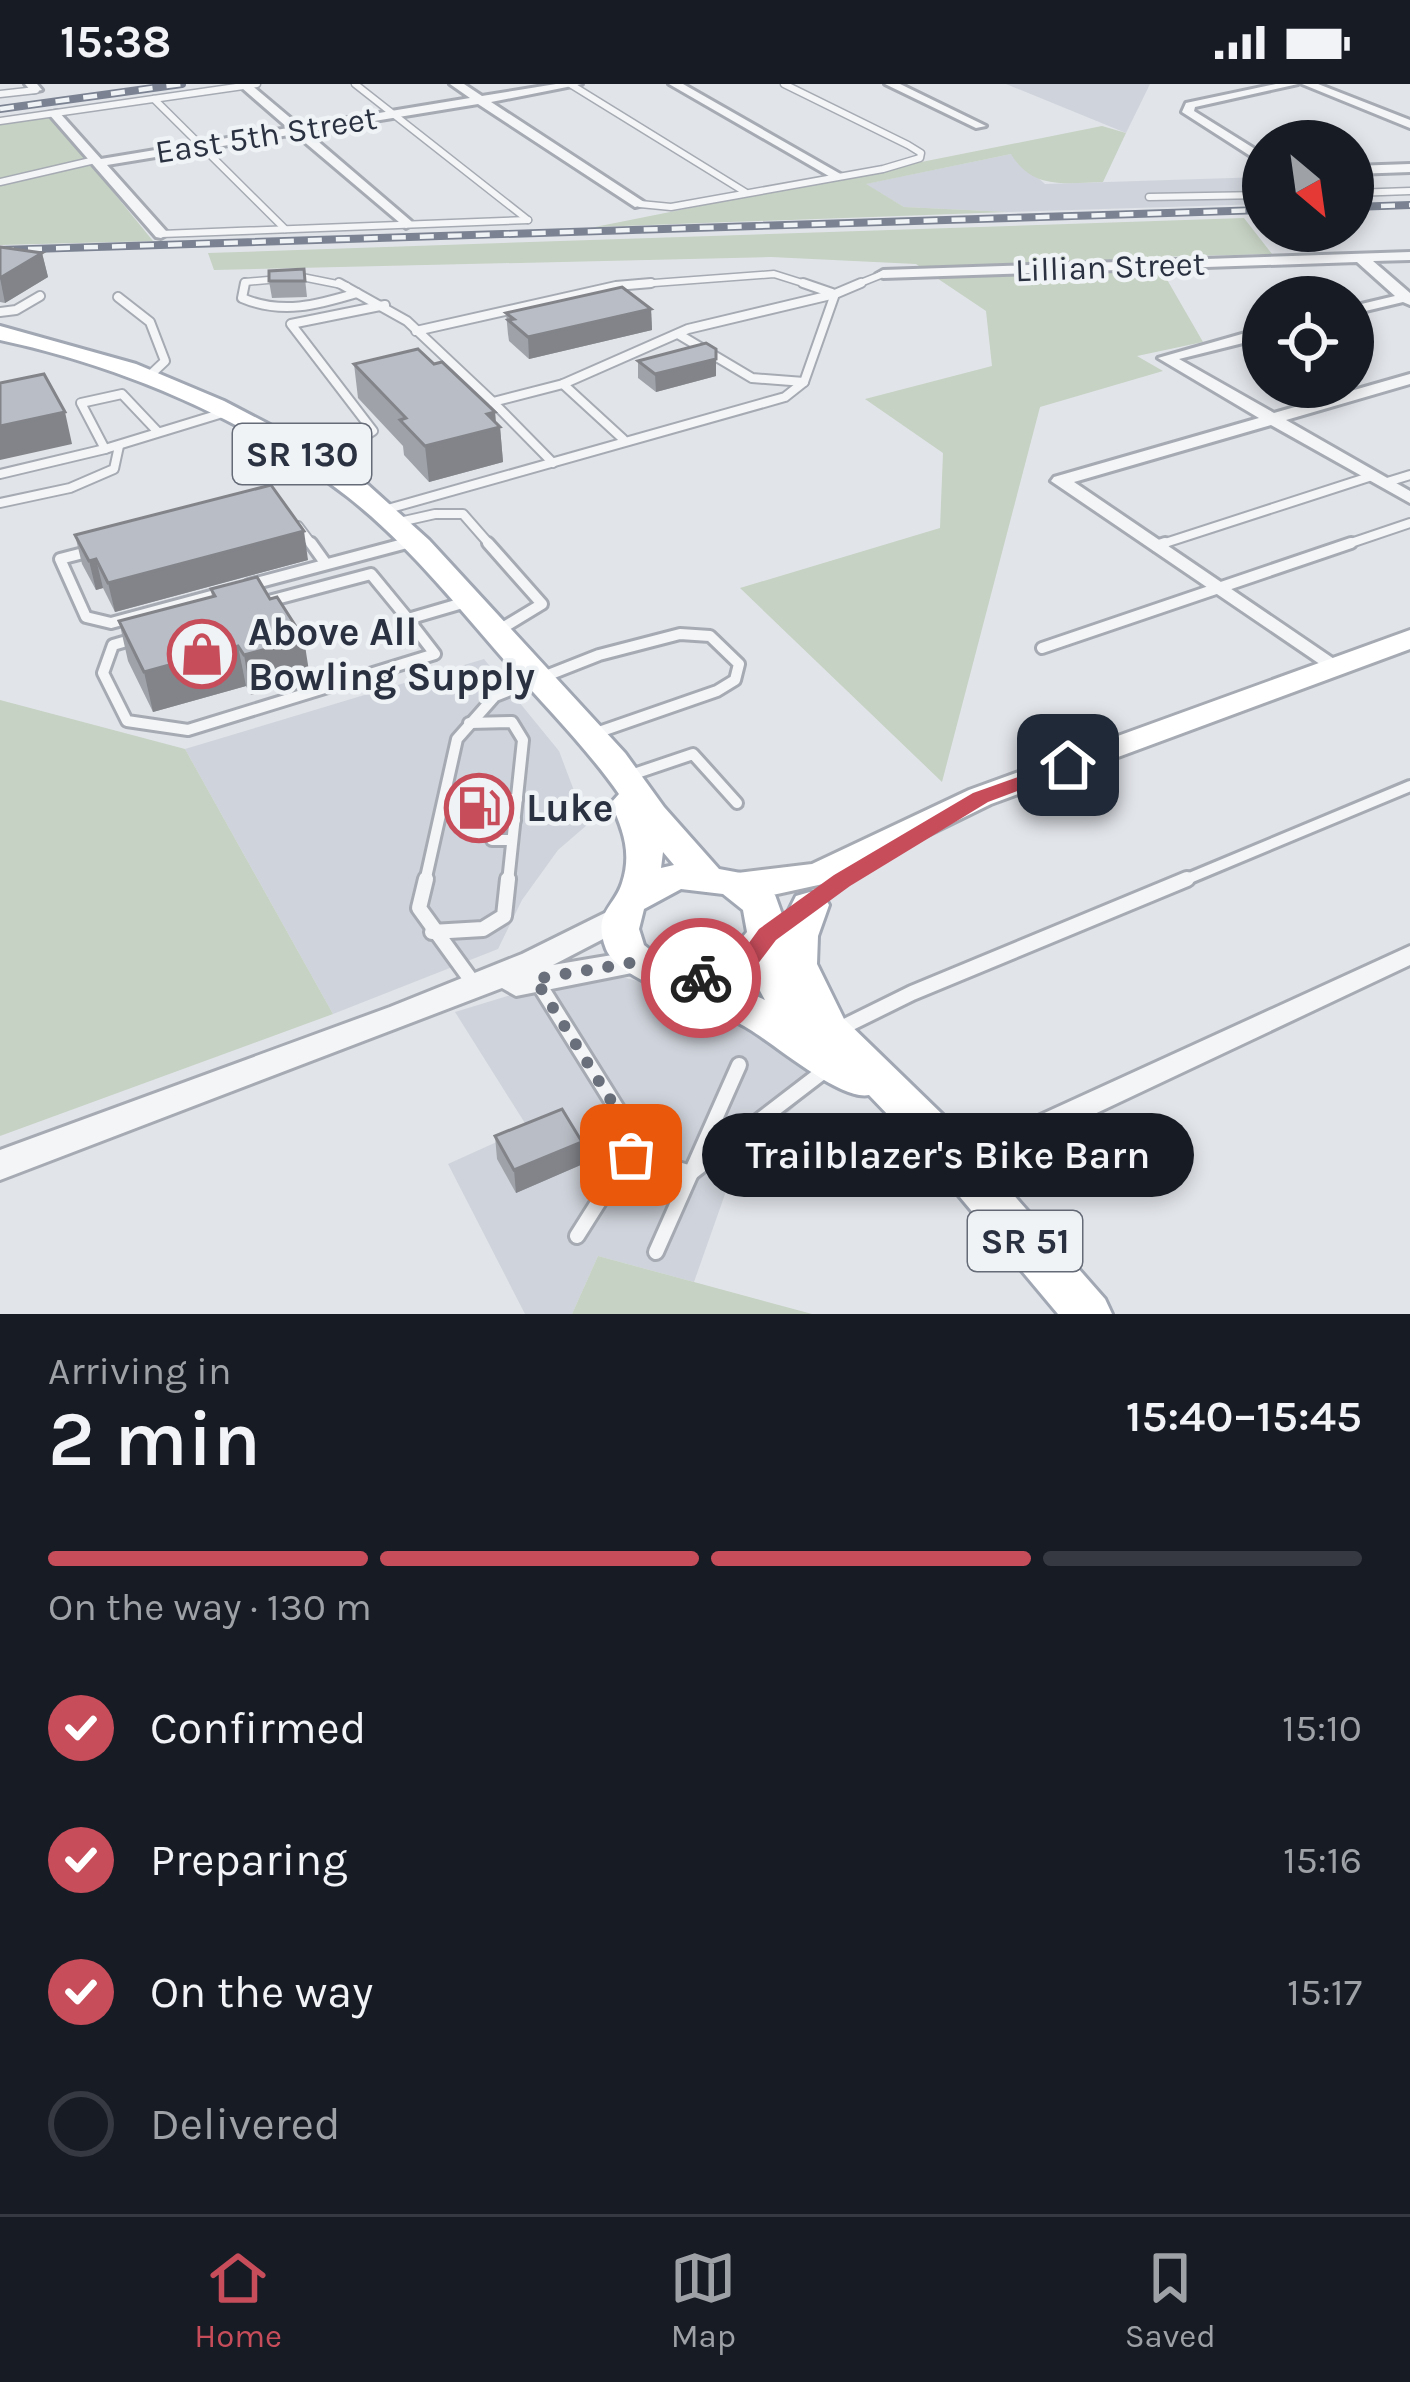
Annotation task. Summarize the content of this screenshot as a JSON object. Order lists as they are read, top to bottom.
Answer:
{
  "streets": {
    "main road": ["SR 130", "SR 51"],
    "street": ["East 5th Street", "Lillian Street"]
  },
  "places": {
    "shop": ["Above All Bowling Supply"],
    "fuel station": ["Luke"],
    "other": ["Trailblazer's Bike Barn"]
  },
  "north": "bottom right",
  "page": {
    "status": "15:38",
    "bubble": "Trailblazer's Bike Barn",
    "heading": ["2 min", "Arriving in", "15:40–15:45"],
    "bar": "On the way · 130 m",
    "list": [
      ["Confirmed", "15:10"],
      ["Preparing", "15:16"],
      ["On the way", "15:17"],
      "Delivered"
    ],
    "tabs": ["Home", "Map", "Saved"]
  }
}
